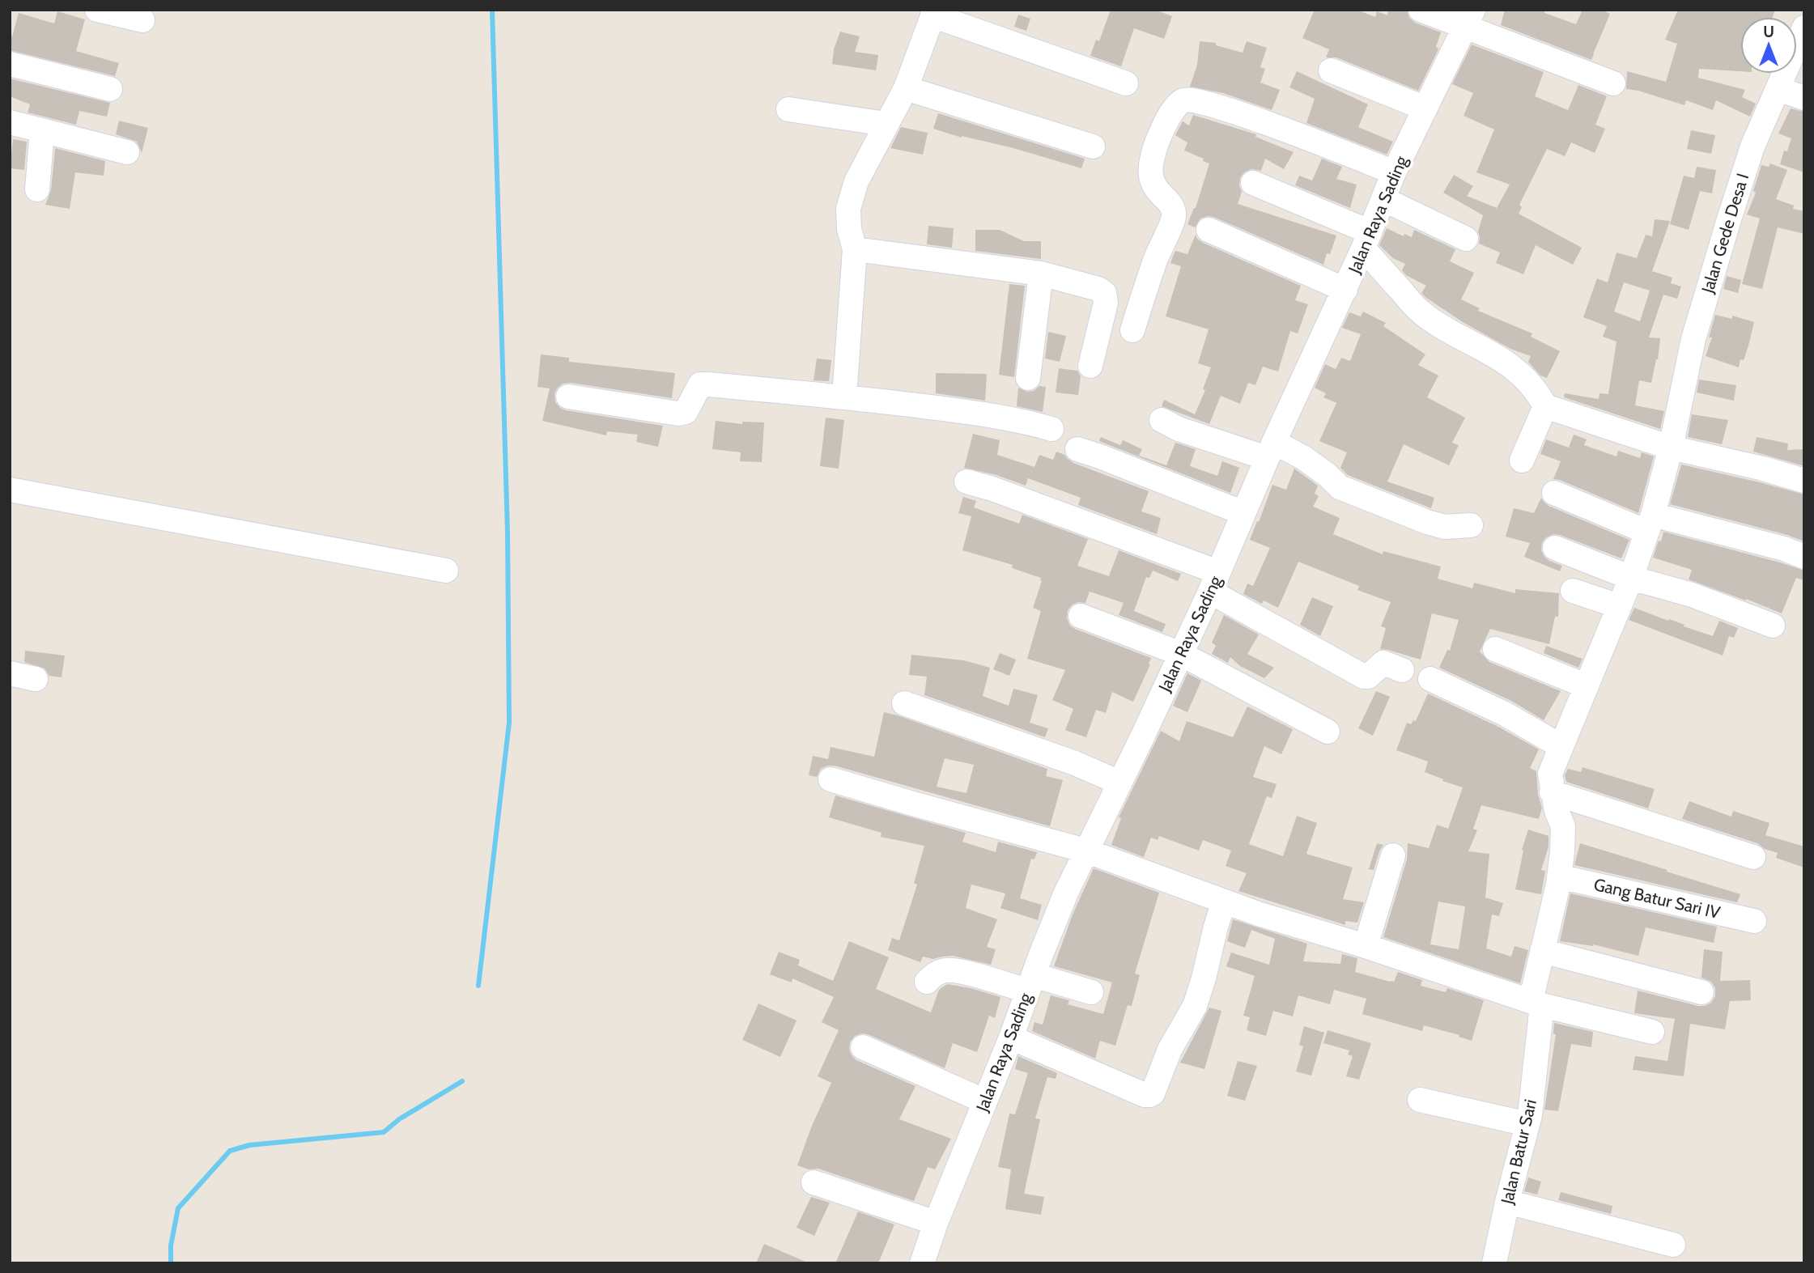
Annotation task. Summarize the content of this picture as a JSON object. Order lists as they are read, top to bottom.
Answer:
{
  "streets": {
    "street": [
      "Jalan Raya Sading",
      "Jalan Gede Desa I",
      "Gang Batur Sari IV",
      "Jalan Batur Sari"
    ]
  },
  "crossings": [
    ["Jalan Gede Desa I", "Jalan Batur Sari"],
    ["Gang Batur Sari IV", "Jalan Batur Sari"]
  ],
  "north": "top"
}
